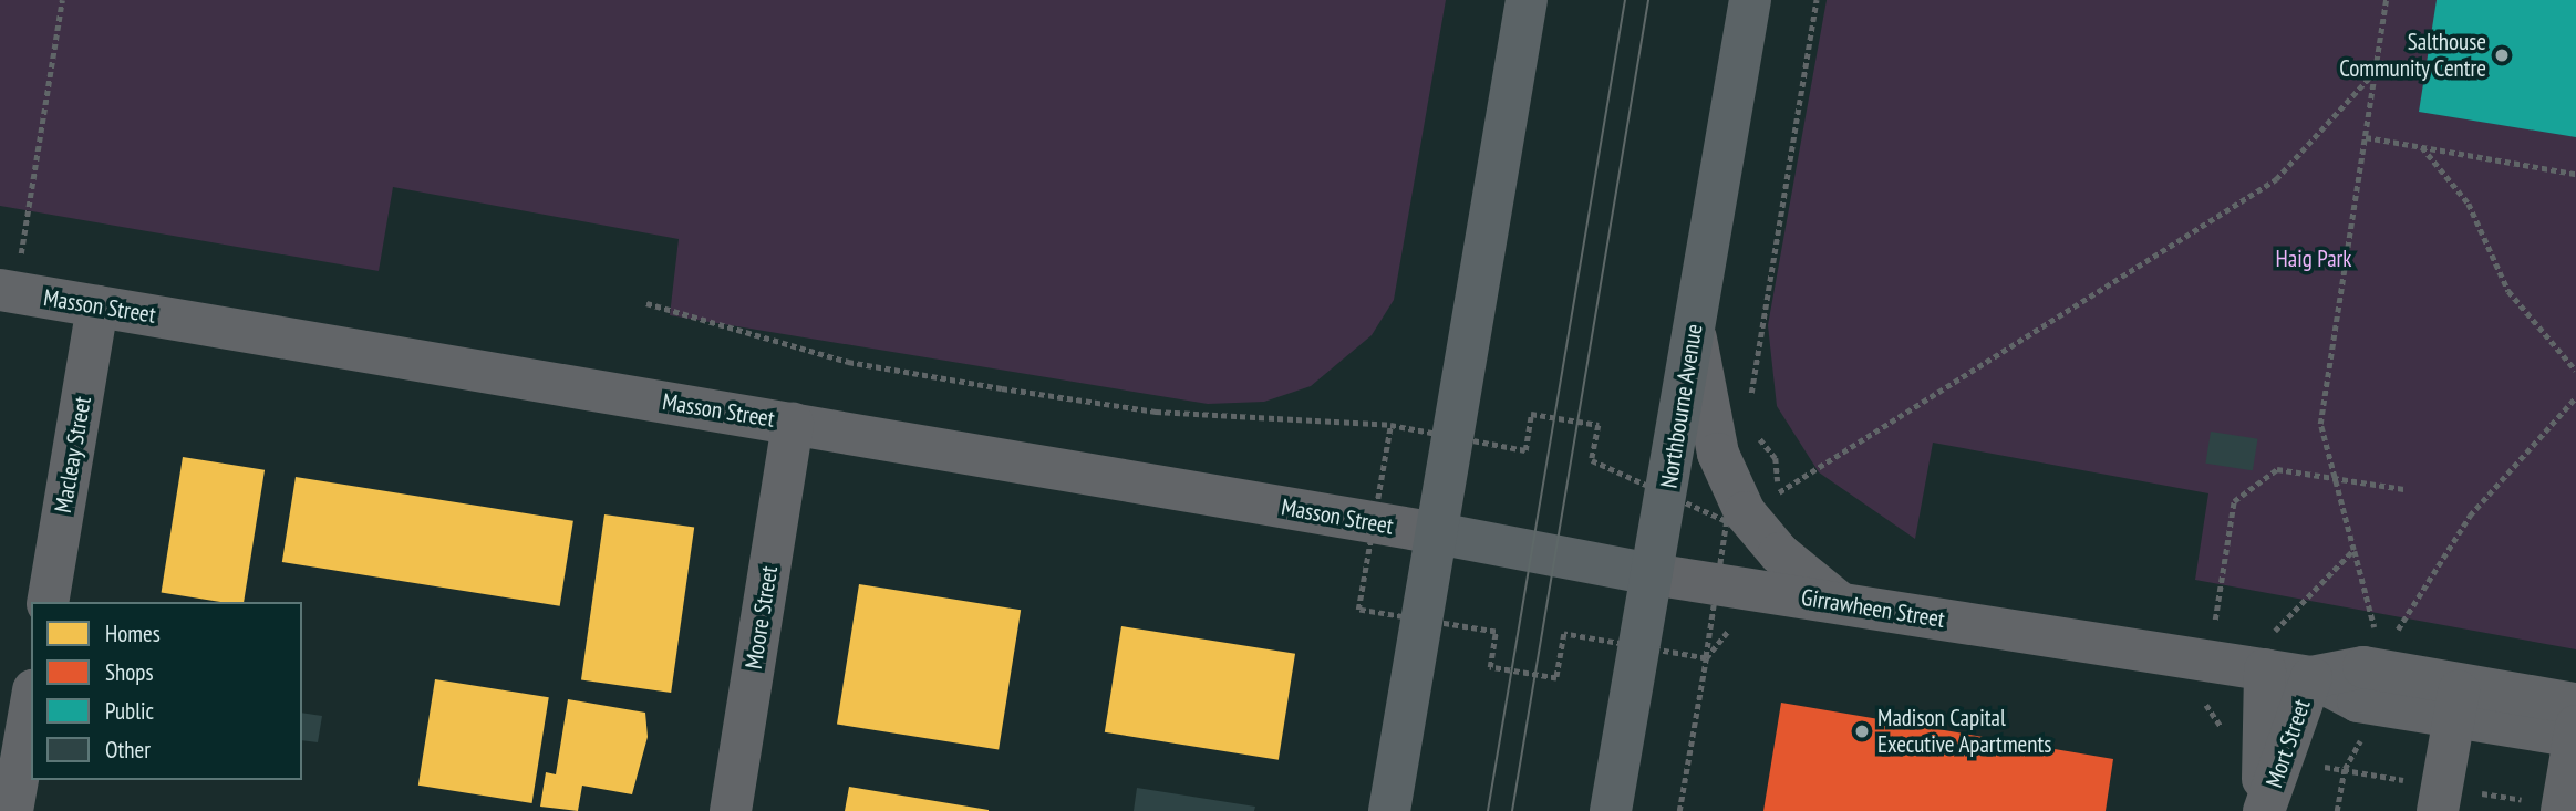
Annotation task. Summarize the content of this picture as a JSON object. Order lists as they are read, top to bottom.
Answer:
{
  "streets": {
    "highway": ["Northbourne Avenue", "Girrawheen Street"],
    "street": [
      "Masson Street",
      "Macleay Street",
      "Moore Street",
      "Mort Street"
    ]
  },
  "crossings": [
    ["Masson Street", "Macleay Street"],
    ["Masson Street", "Girrawheen Street"],
    ["Masson Street", "Moore Street"],
    ["Northbourne Avenue", "Girrawheen Street"],
    ["Girrawheen Street", "Mort Street"]
  ],
  "parks": ["Haig Park"],
  "places": ["Salthouse Community Centre", "Madison Capital Executive Apartments"],
  "legend": [
    "Homes",
    "Shops",
    "Public",
    "Other"
  ]
}
